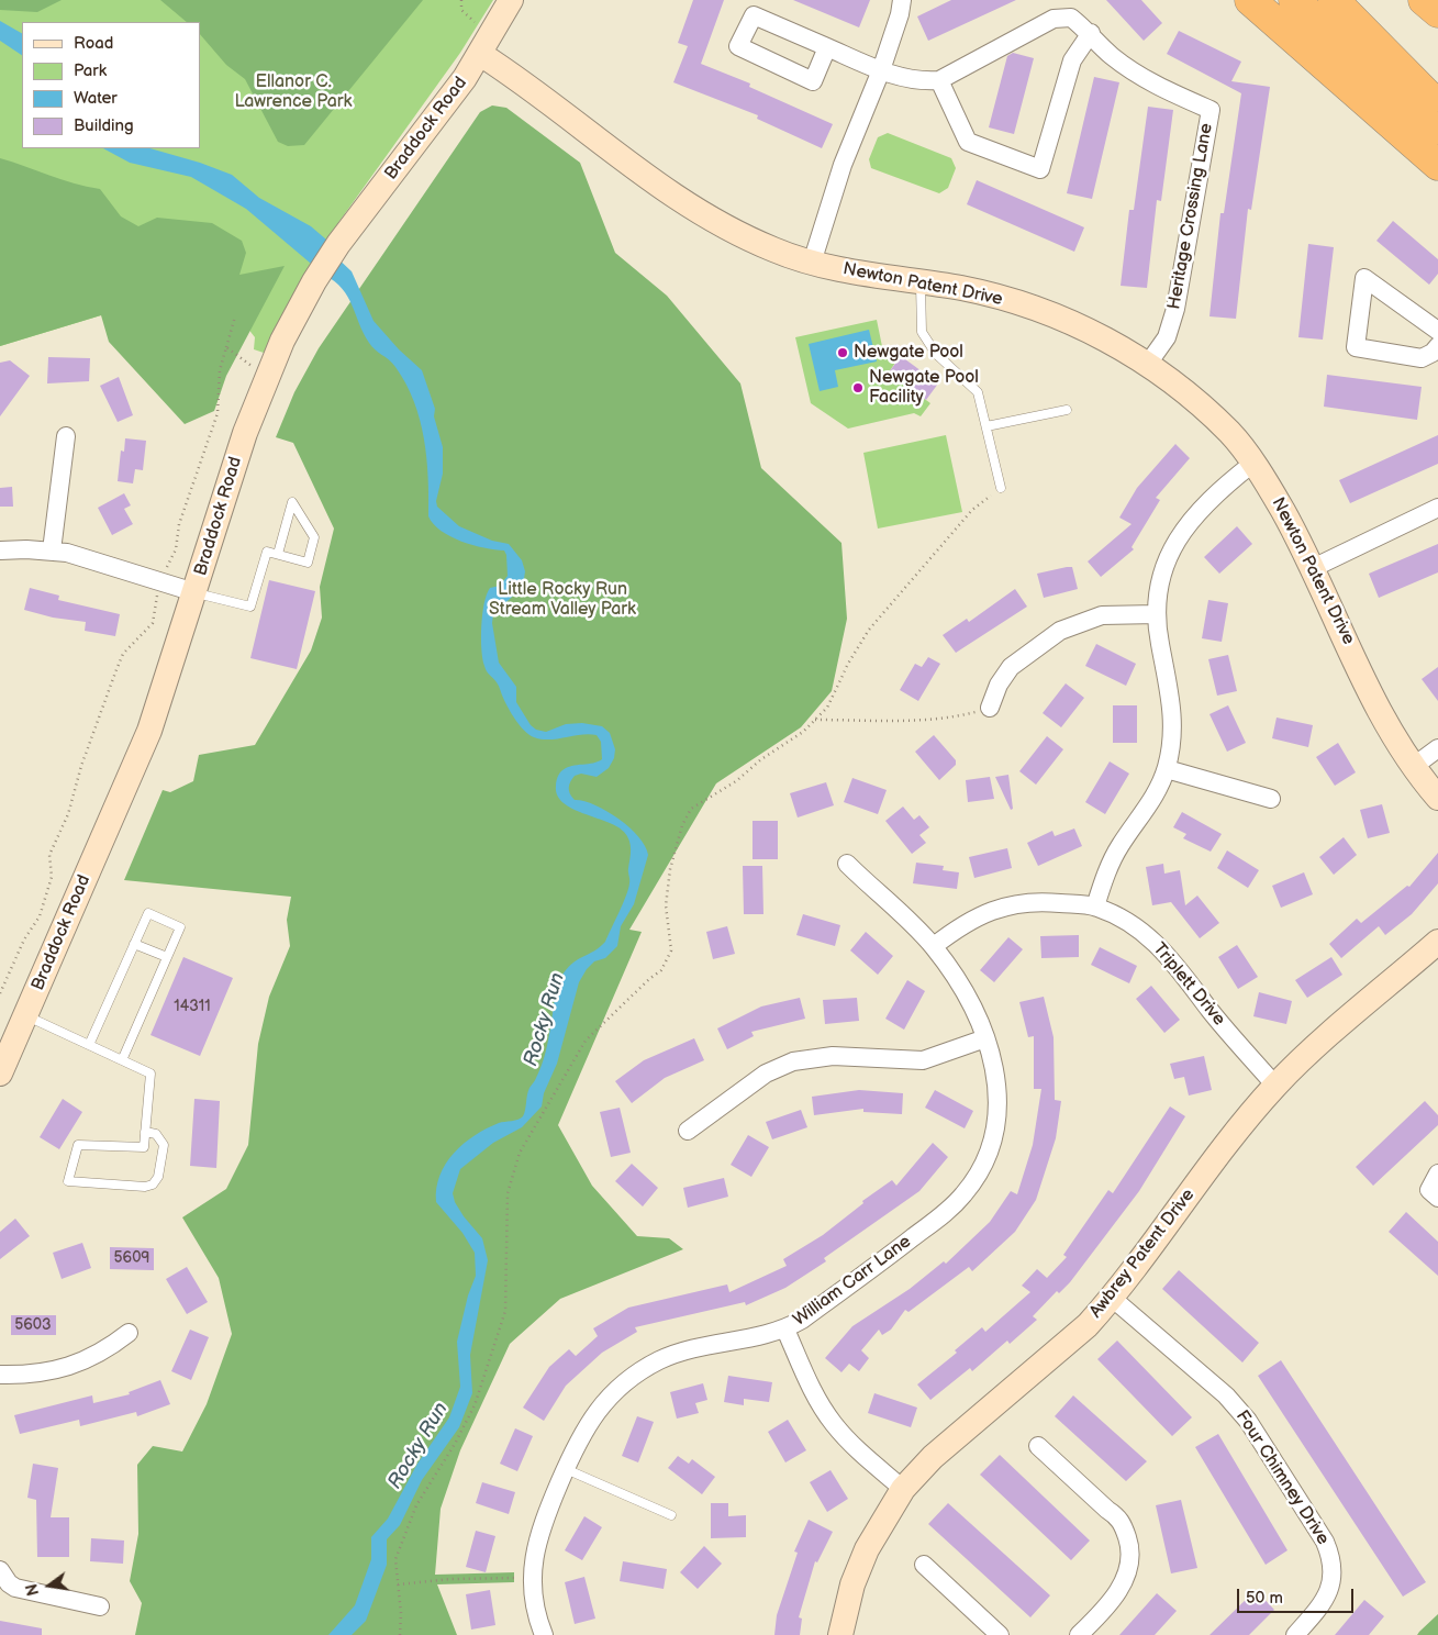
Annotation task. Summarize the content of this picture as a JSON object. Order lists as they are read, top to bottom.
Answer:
{
  "streets": {
    "street": [
      "Braddock Road",
      "Heritage Crossing Lane",
      "Newton Patent Drive",
      "Triplett Drive",
      "Awbrey Patent Drive",
      "William Carr Lane",
      "Four Chimney Drive"
    ]
  },
  "crossings": [
    ["Braddock Road", "Newton Patent Drive"],
    ["Heritage Crossing Lane", "Newton Patent Drive"],
    ["Triplett Drive", "Awbrey Patent Drive"],
    ["Triplett Drive", "William Carr Lane"],
    ["Awbrey Patent Drive", "Four Chimney Drive"]
  ],
  "water": ["Rocky Run"],
  "parks": ["Ellanor C. Lawrence Park", "Little Rocky Run Stream Valley Park"],
  "places": ["Newgate Pool", "Newgate Pool Facility"],
  "house_numbers": ["14311", "5609", "5603"],
  "legend": [
    "Road",
    "Park",
    "Water",
    "Building"
  ],
  "scale_bar": "50 m",
  "north": "left"
}
